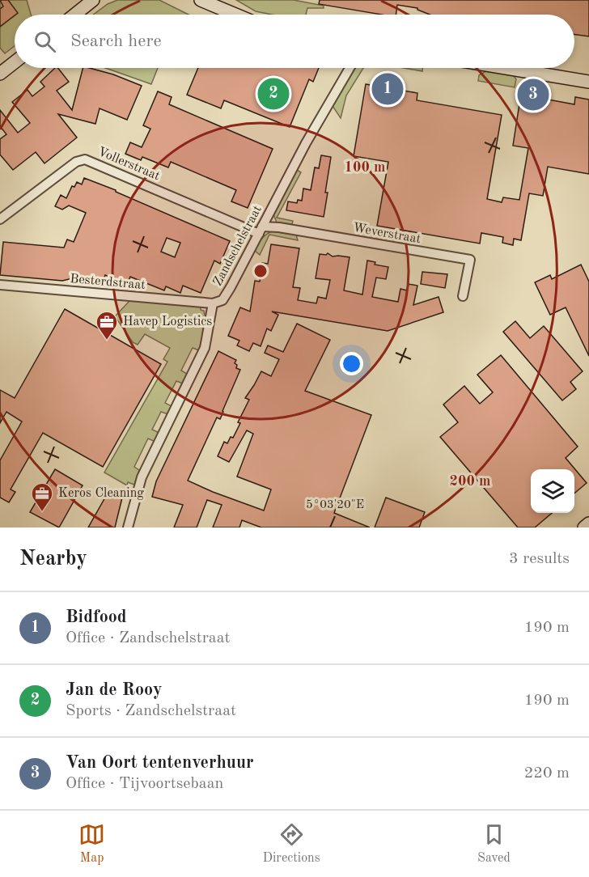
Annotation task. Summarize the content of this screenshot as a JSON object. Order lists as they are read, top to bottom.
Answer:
{
  "streets": {
    "street": [
      "Vollerstraat",
      "Weverstraat",
      "Zandschelstraat",
      "Besterdstraat"
    ]
  },
  "crossings": [
    ["Vollerstraat", "Weverstraat"],
    ["Vollerstraat", "Zandschelstraat"],
    ["Weverstraat", "Zandschelstraat"],
    ["Zandschelstraat", "Besterdstraat"]
  ],
  "places": {
    "office": ["Havep Logistics", "Keros Cleaning"]
  },
  "page": {
    "search": "Search here",
    "pins": ["1", "2", "3"],
    "heading": ["Nearby", "3 results"],
    "list": [
      {
        "mark": "1",
        "name": "Bidfood",
        "note": "Office · Zandschelstraat",
        "value": "190 m"
      },
      {
        "mark": "2",
        "name": "Jan de Rooy",
        "note": "Sports · Zandschelstraat",
        "value": "190 m"
      },
      {
        "mark": "3",
        "name": "Van Oort tentenverhuur",
        "note": "Office · Tijvoortsebaan",
        "value": "220 m"
      }
    ],
    "nav": ["Map", "Directions", "Saved"]
  },
  "coordinates": ["5°03'20\"E"],
  "rings": ["100 m", "200 m"]
}
